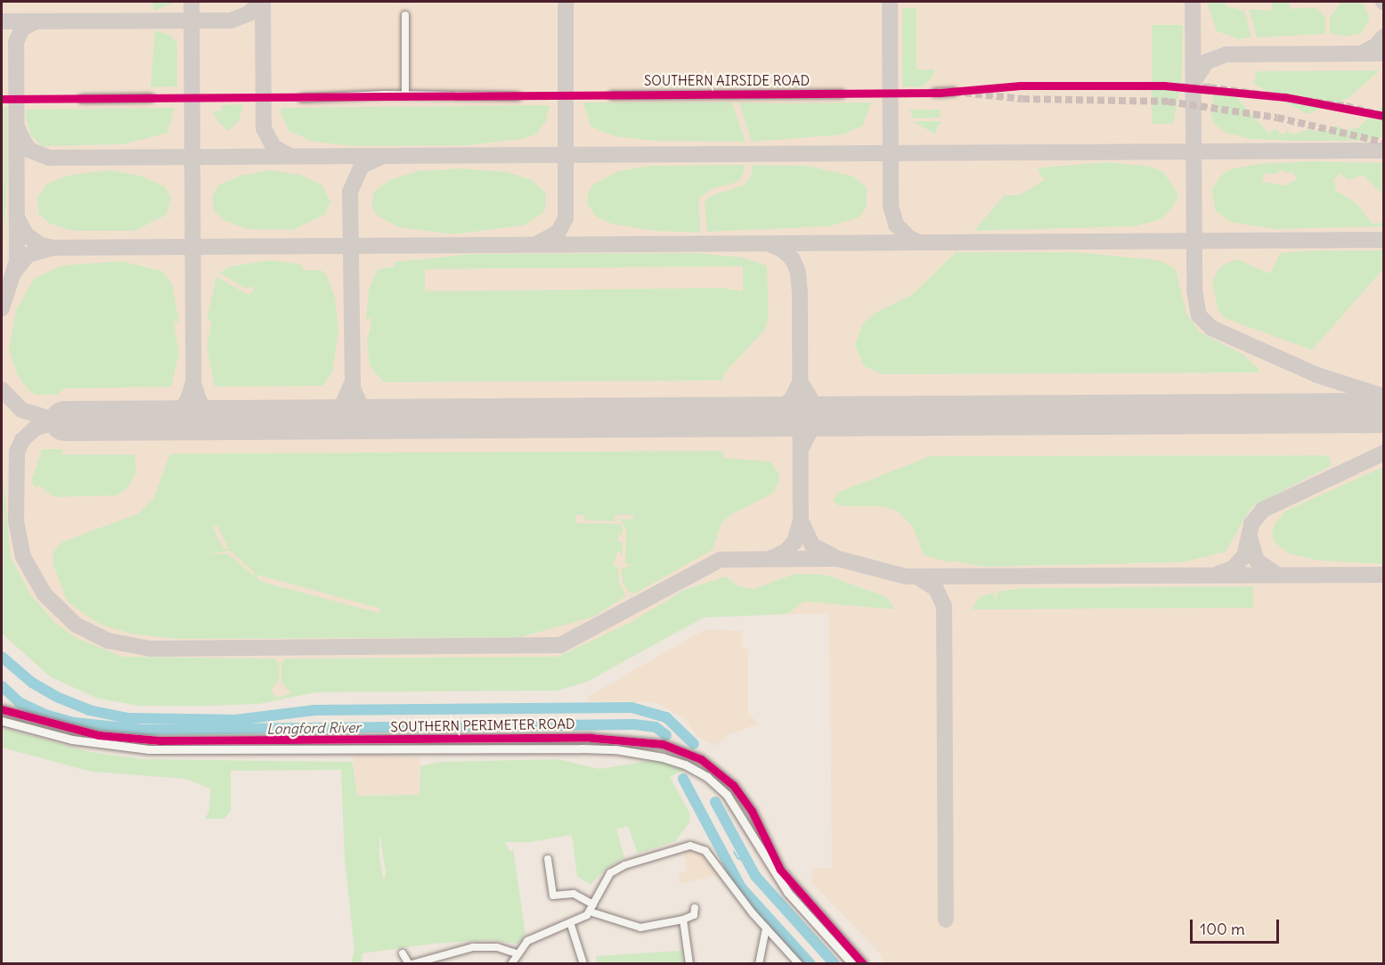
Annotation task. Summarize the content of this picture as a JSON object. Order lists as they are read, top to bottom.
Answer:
{
  "streets": {
    "street": ["SOUTHERN AIRSIDE ROAD", "SOUTHERN PERIMETER ROAD"]
  },
  "water": ["Longford River"],
  "scale_bar": "100 m"
}
